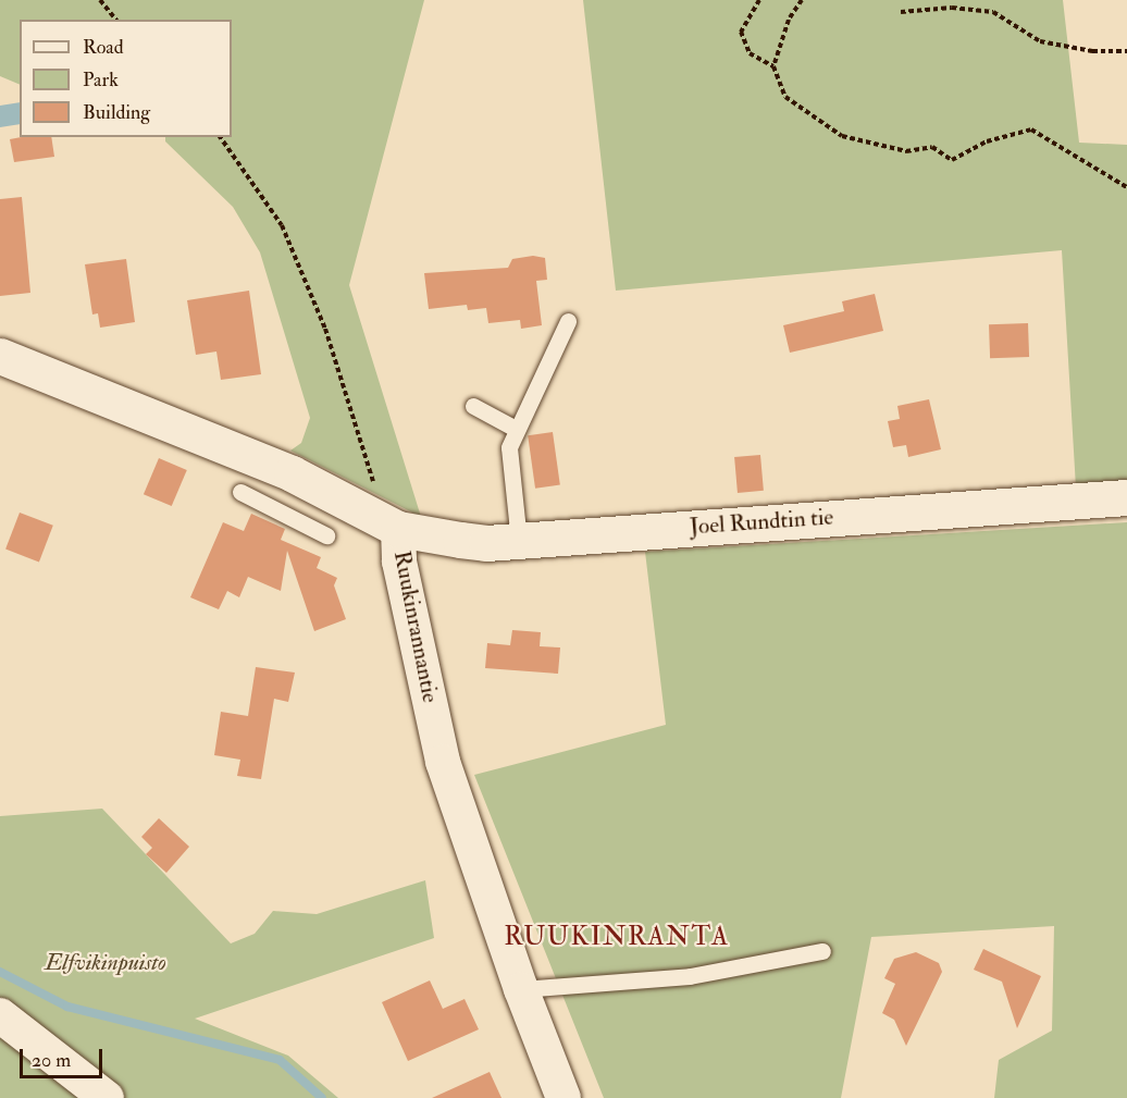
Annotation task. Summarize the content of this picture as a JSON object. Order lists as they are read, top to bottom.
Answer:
{
  "streets": {
    "street": ["Joel Rundtin tie", "Ruukinrannantie"]
  },
  "crossings": [
    ["Joel Rundtin tie", "Ruukinrannantie"]
  ],
  "districts": ["RUUKINRANTA"],
  "parks": ["Elfvikinpuisto"],
  "legend": ["Road", "Park", "Building"],
  "scale_bar": "20 m"
}
